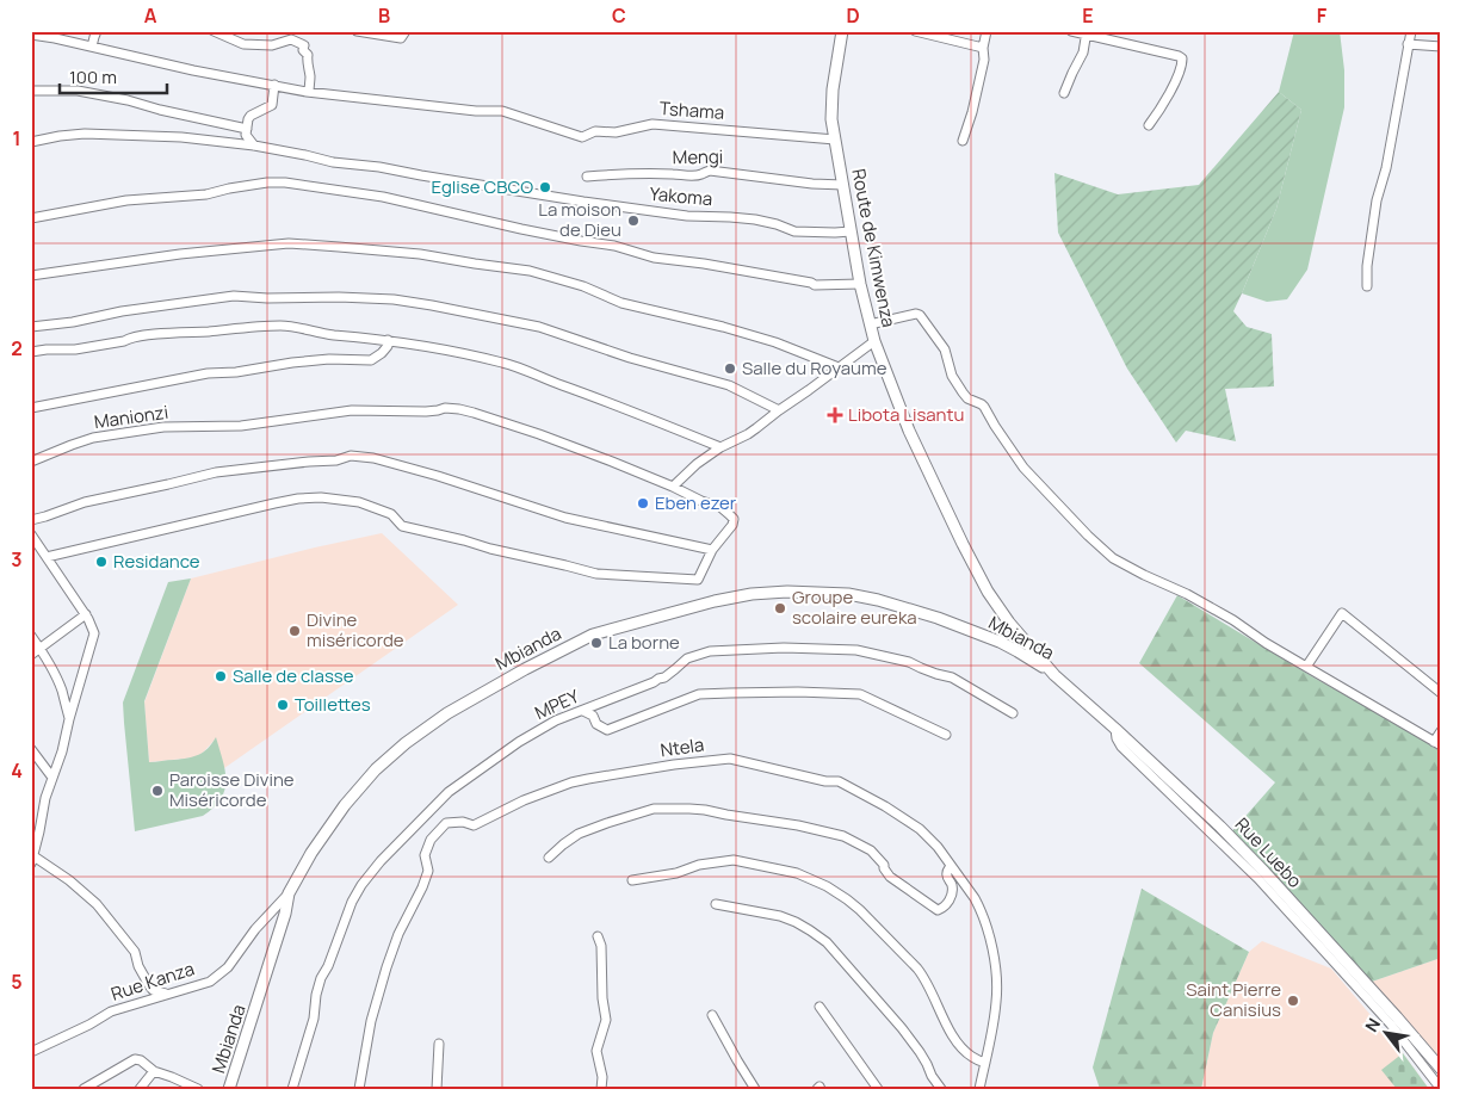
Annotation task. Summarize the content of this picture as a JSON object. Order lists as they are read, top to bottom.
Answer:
{
  "streets": {
    "street": [
      "Tshama",
      "Mengi",
      "Yakoma",
      "Route de Kimwenza",
      "Manionzi",
      "Mbianda",
      "MPEY",
      "Ntela",
      "Rue Luebo",
      "Rue Kanza"
    ]
  },
  "crossings": [
    ["Tshama", "Route de Kimwenza"],
    ["Mengi", "Route de Kimwenza"],
    ["Yakoma", "Route de Kimwenza"],
    ["Route de Kimwenza", "Mbianda"],
    ["Route de Kimwenza", "Rue Luebo"],
    ["Mbianda", "Rue Luebo"],
    ["Mbianda", "Rue Kanza"]
  ],
  "places": {
    "other": [
      "Eglise CBCO",
      "La moison de Dieu",
      "Salle du Royaume",
      "Eben ezer",
      "Residance",
      "Groupe scolaire eureka",
      "Divine miséricorde",
      "La borne",
      "Salle de classe",
      "Toillettes",
      "Paroisse Divine Miséricorde",
      "Saint Pierre Canisius"
    ],
    "health": ["Libota Lisantu"]
  },
  "scale_bar": "100 m",
  "north": "top left",
  "grid": {
    "columns": [
      "A",
      "B",
      "C",
      "D",
      "E",
      "F"
    ],
    "rows": [
      "1",
      "2",
      "3",
      "4",
      "5"
    ]
  }
}
